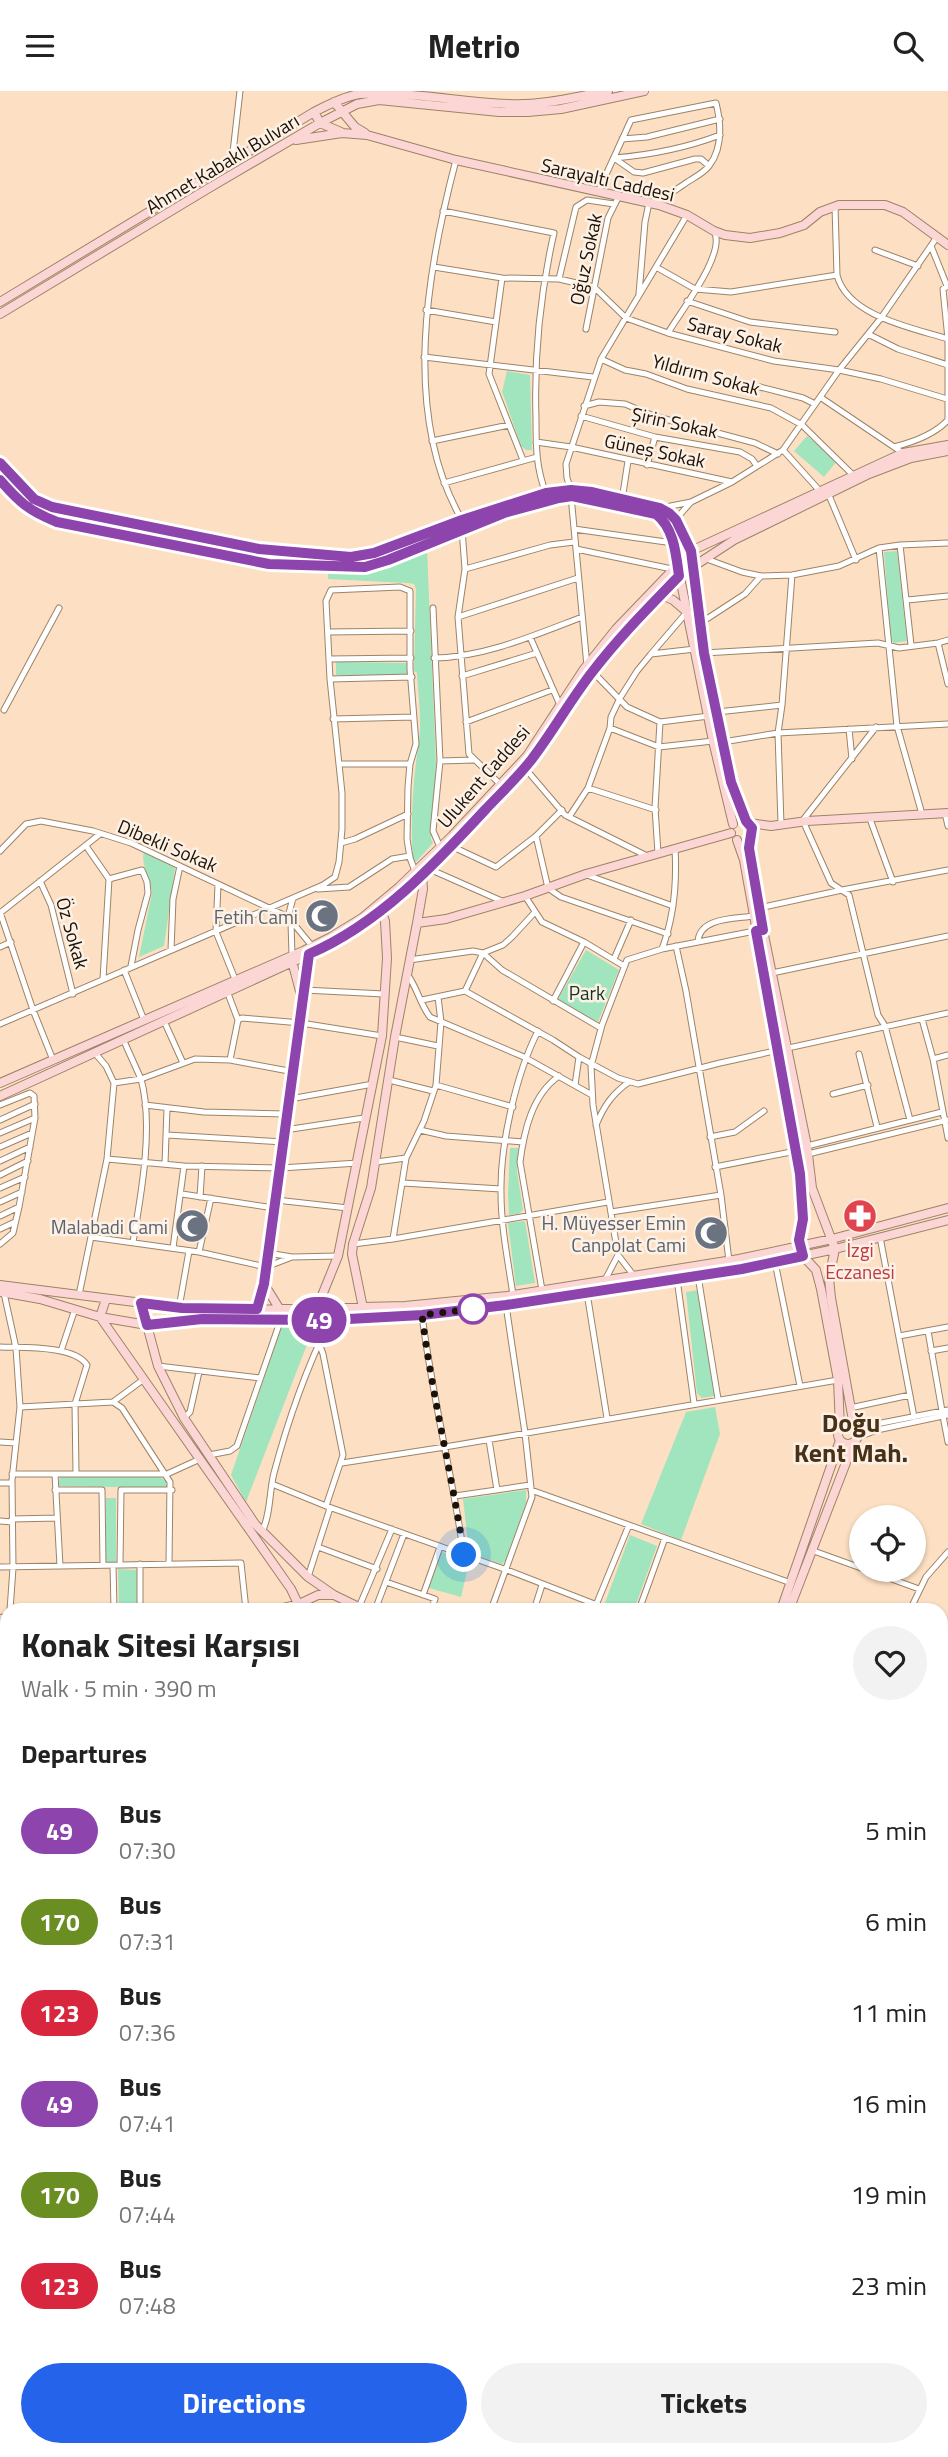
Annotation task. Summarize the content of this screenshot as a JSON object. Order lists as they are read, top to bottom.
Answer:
{
  "streets": {
    "street": [
      "Ahmet Kabaklı Bulvarı",
      "Sarayaltı Caddesi",
      "Oğuz Sokak",
      "Saray Sokak",
      "Yıldırım Sokak",
      "Şirin Sokak",
      "Güneş Sokak",
      "Ulukent Caddesi",
      "Dibekli Sokak",
      "Öz Sokak"
    ]
  },
  "crossings": [
    ["Sarayaltı Caddesi", "Oğuz Sokak"],
    ["Yıldırım Sokak", "Ulukent Caddesi"],
    ["Ulukent Caddesi", "Dibekli Sokak"]
  ],
  "districts": ["Doğu Kent Mah."],
  "parks": ["Park"],
  "places": {
    "mosque": ["Fetih Cami", "Malabadi Cami", "H. Müyesser Emin Canpolat Cami"],
    "pharmacy": ["İzgi Eczanesi"]
  },
  "lines": ["bus line 49"],
  "page": {
    "header": "Metrio",
    "on_map": "49",
    "heading": [
      ["Konak Sitesi Karşısı", "Walk · 5 min · 390 m"],
      "Departures"
    ],
    "list": [
      {
        "mark": "49",
        "name": "Bus",
        "note": "07:30",
        "value": "5 min"
      },
      {
        "mark": "170",
        "name": "Bus",
        "note": "07:31",
        "value": "6 min"
      },
      {
        "mark": "123",
        "name": "Bus",
        "note": "07:36",
        "value": "11 min"
      },
      {
        "mark": "49",
        "name": "Bus",
        "note": "07:41",
        "value": "16 min"
      },
      {
        "mark": "170",
        "name": "Bus",
        "note": "07:44",
        "value": "19 min"
      },
      {
        "mark": "123",
        "name": "Bus",
        "note": "07:48",
        "value": "23 min"
      }
    ],
    "buttons": ["Directions", "Tickets"]
  }
}
